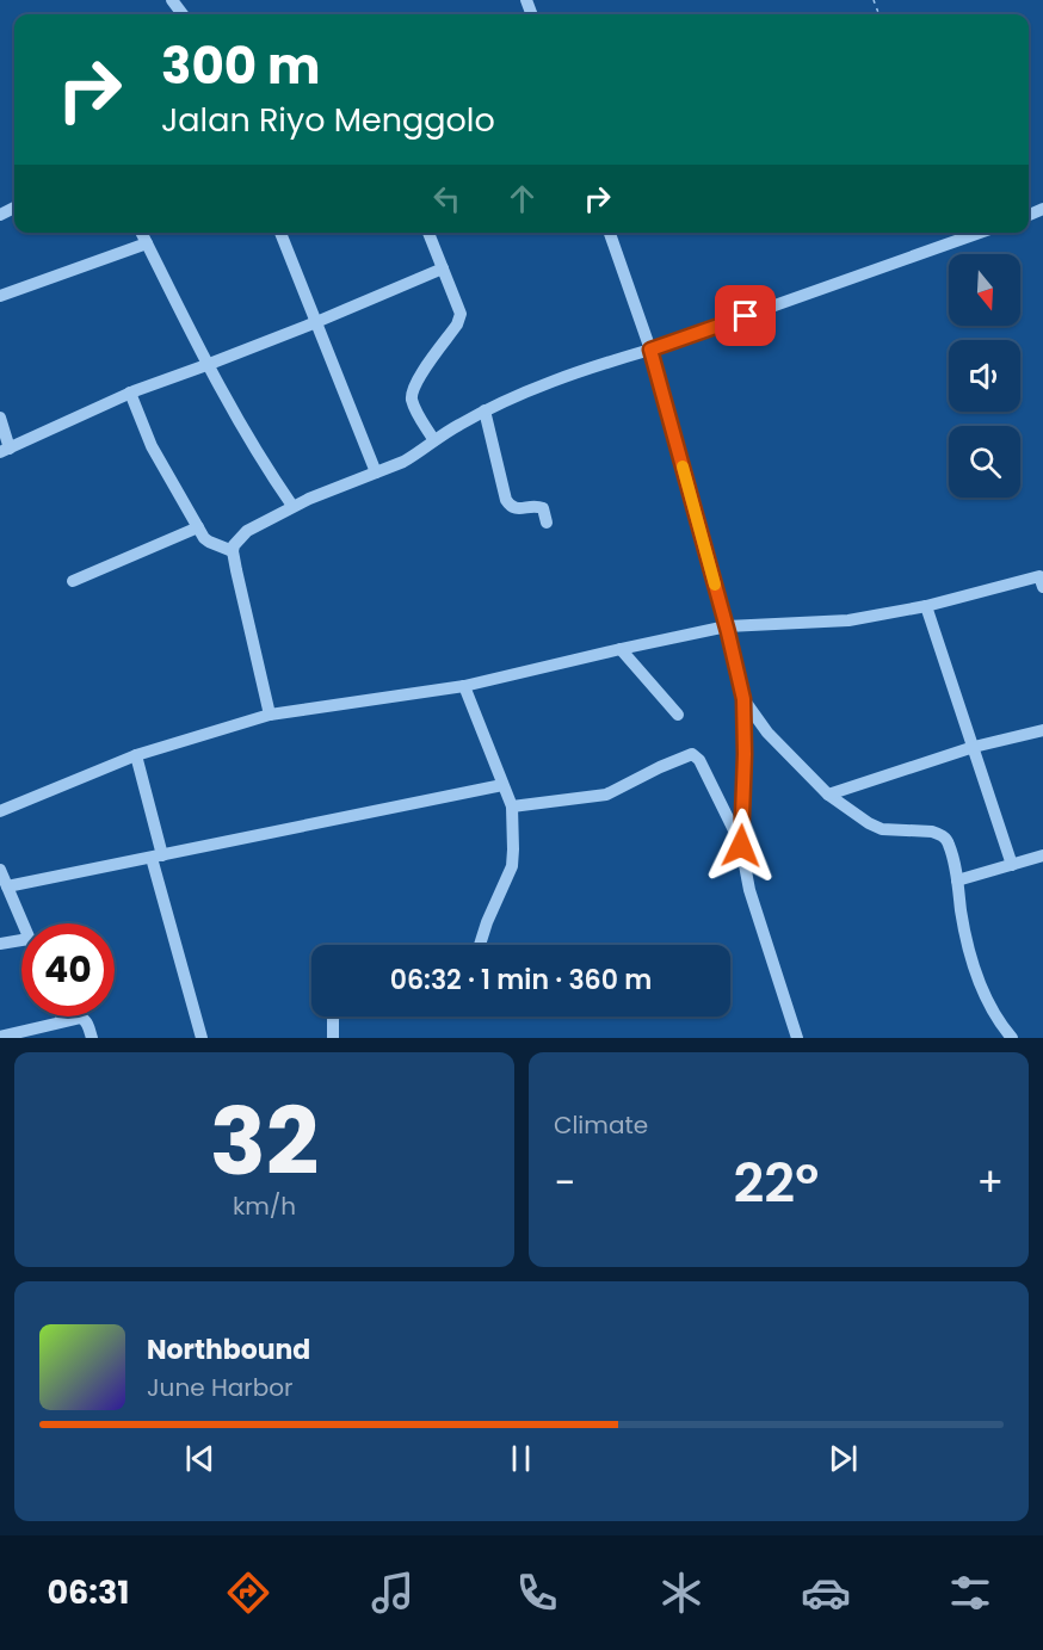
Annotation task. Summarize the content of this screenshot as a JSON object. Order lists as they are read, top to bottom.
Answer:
{
  "north": "bottom",
  "page": {
    "turn": ["300 m", "Jalan Riyo Menggolo"],
    "limit": "40",
    "trip": "06:32 · 1 min · 360 m",
    "tile": [
      ["32", "km/h"],
      "Climate"
    ],
    "heat": ["−", "22°", "+"],
    "song": ["Northbound", "June Harbor"],
    "tabs": "06:31"
  }
}
